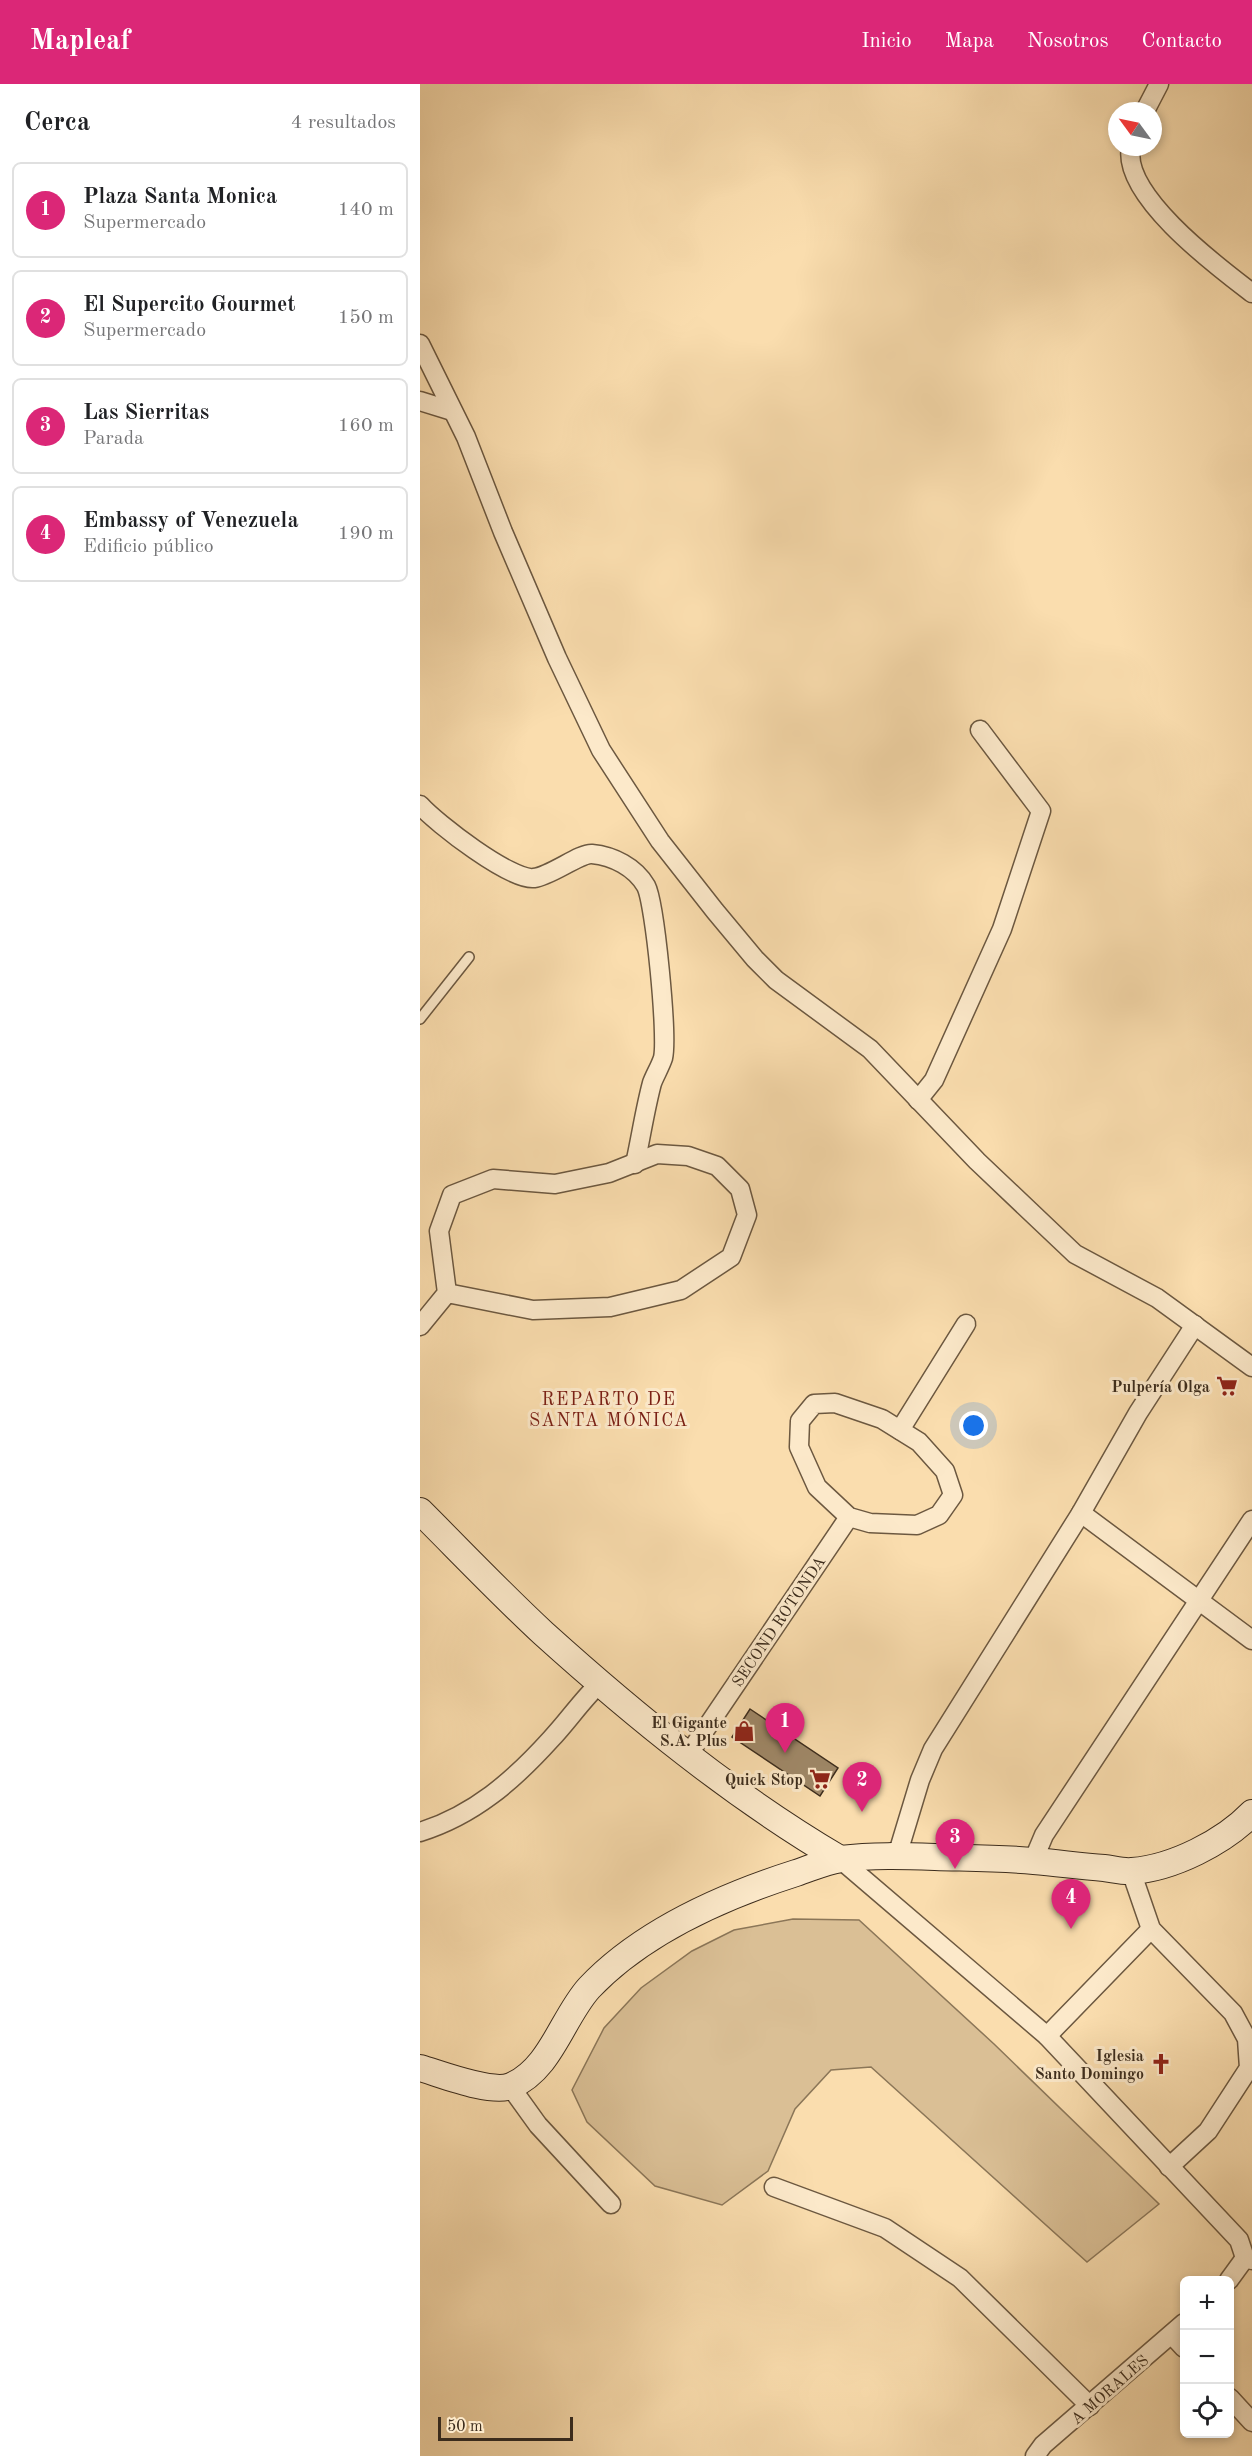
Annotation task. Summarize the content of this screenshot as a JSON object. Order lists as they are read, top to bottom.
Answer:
{
  "streets": {
    "street": ["SECOND ROTONDA", "A MORALES"]
  },
  "districts": ["REPARTO DE SANTA MÓNICA"],
  "places": {
    "supermarket": ["Pulpería Olga", "Quick Stop"],
    "shop": ["El Gigante S.A. Plus"],
    "church": ["Iglesia Santo Domingo"]
  },
  "scale_bar": "50 m",
  "north": "top left",
  "page": {
    "header": "Mapleaf",
    "nav": [
      "Inicio",
      "Mapa",
      "Nosotros",
      "Contacto"
    ],
    "heading": ["Cerca", "4 resultados"],
    "list": [
      {
        "mark": "1",
        "name": "Plaza Santa Monica",
        "note": "Supermercado",
        "value": "140 m"
      },
      {
        "mark": "2",
        "name": "El Supercito Gourmet",
        "note": "Supermercado",
        "value": "150 m"
      },
      {
        "mark": "3",
        "name": "Las Sierritas",
        "note": "Parada",
        "value": "160 m"
      },
      {
        "mark": "4",
        "name": "Embassy of Venezuela",
        "note": "Edificio público",
        "value": "190 m"
      }
    ],
    "pins": [
      "1",
      "2",
      "3",
      "4"
    ],
    "map_buttons": ["+", "−"],
    "scale": "50 m"
  }
}
